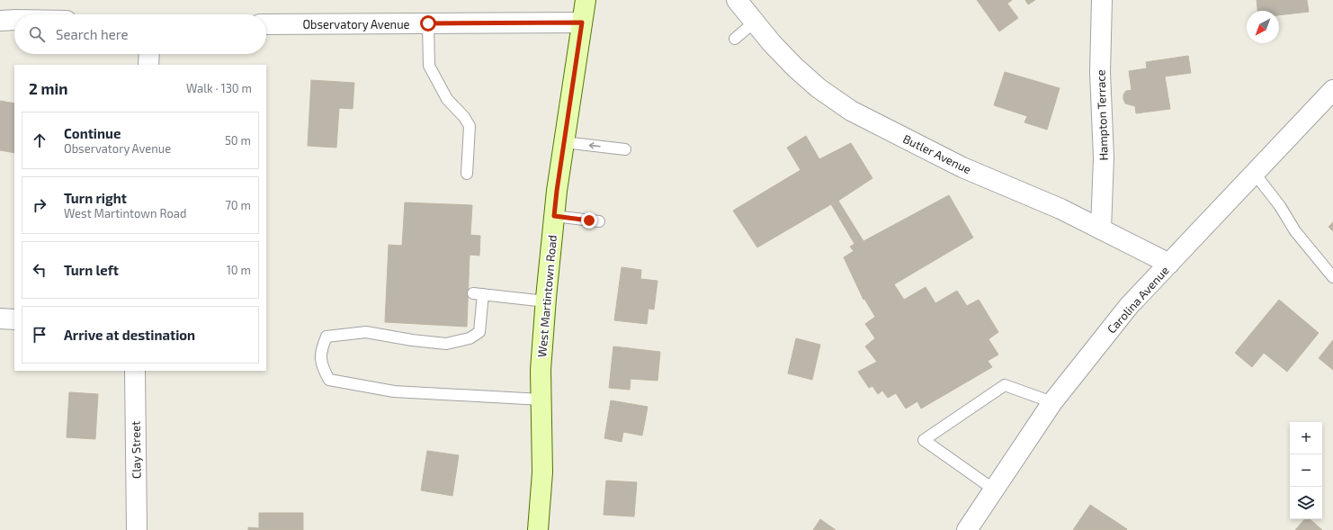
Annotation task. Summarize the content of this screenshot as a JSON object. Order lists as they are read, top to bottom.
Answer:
{
  "streets": {
    "main road": ["West Martintown Road"],
    "street": [
      "Observatory Avenue",
      "Hampton Terrace",
      "Butler Avenue",
      "Carolina Avenue",
      "Clay Street"
    ]
  },
  "crossings": [
    ["Observatory Avenue", "West Martintown Road"],
    ["Hampton Terrace", "Butler Avenue"],
    ["Butler Avenue", "Carolina Avenue"]
  ],
  "north": "bottom left",
  "page": {
    "search": "Search here",
    "heading": ["2 min", "Walk · 130 m"],
    "list": [
      ["Continue", "Observatory Avenue", "50 m"],
      ["Turn right", "West Martintown Road", "70 m"],
      ["Turn left", "10 m"],
      "Arrive at destination"
    ],
    "map_buttons": ["+", "−"]
  }
}
